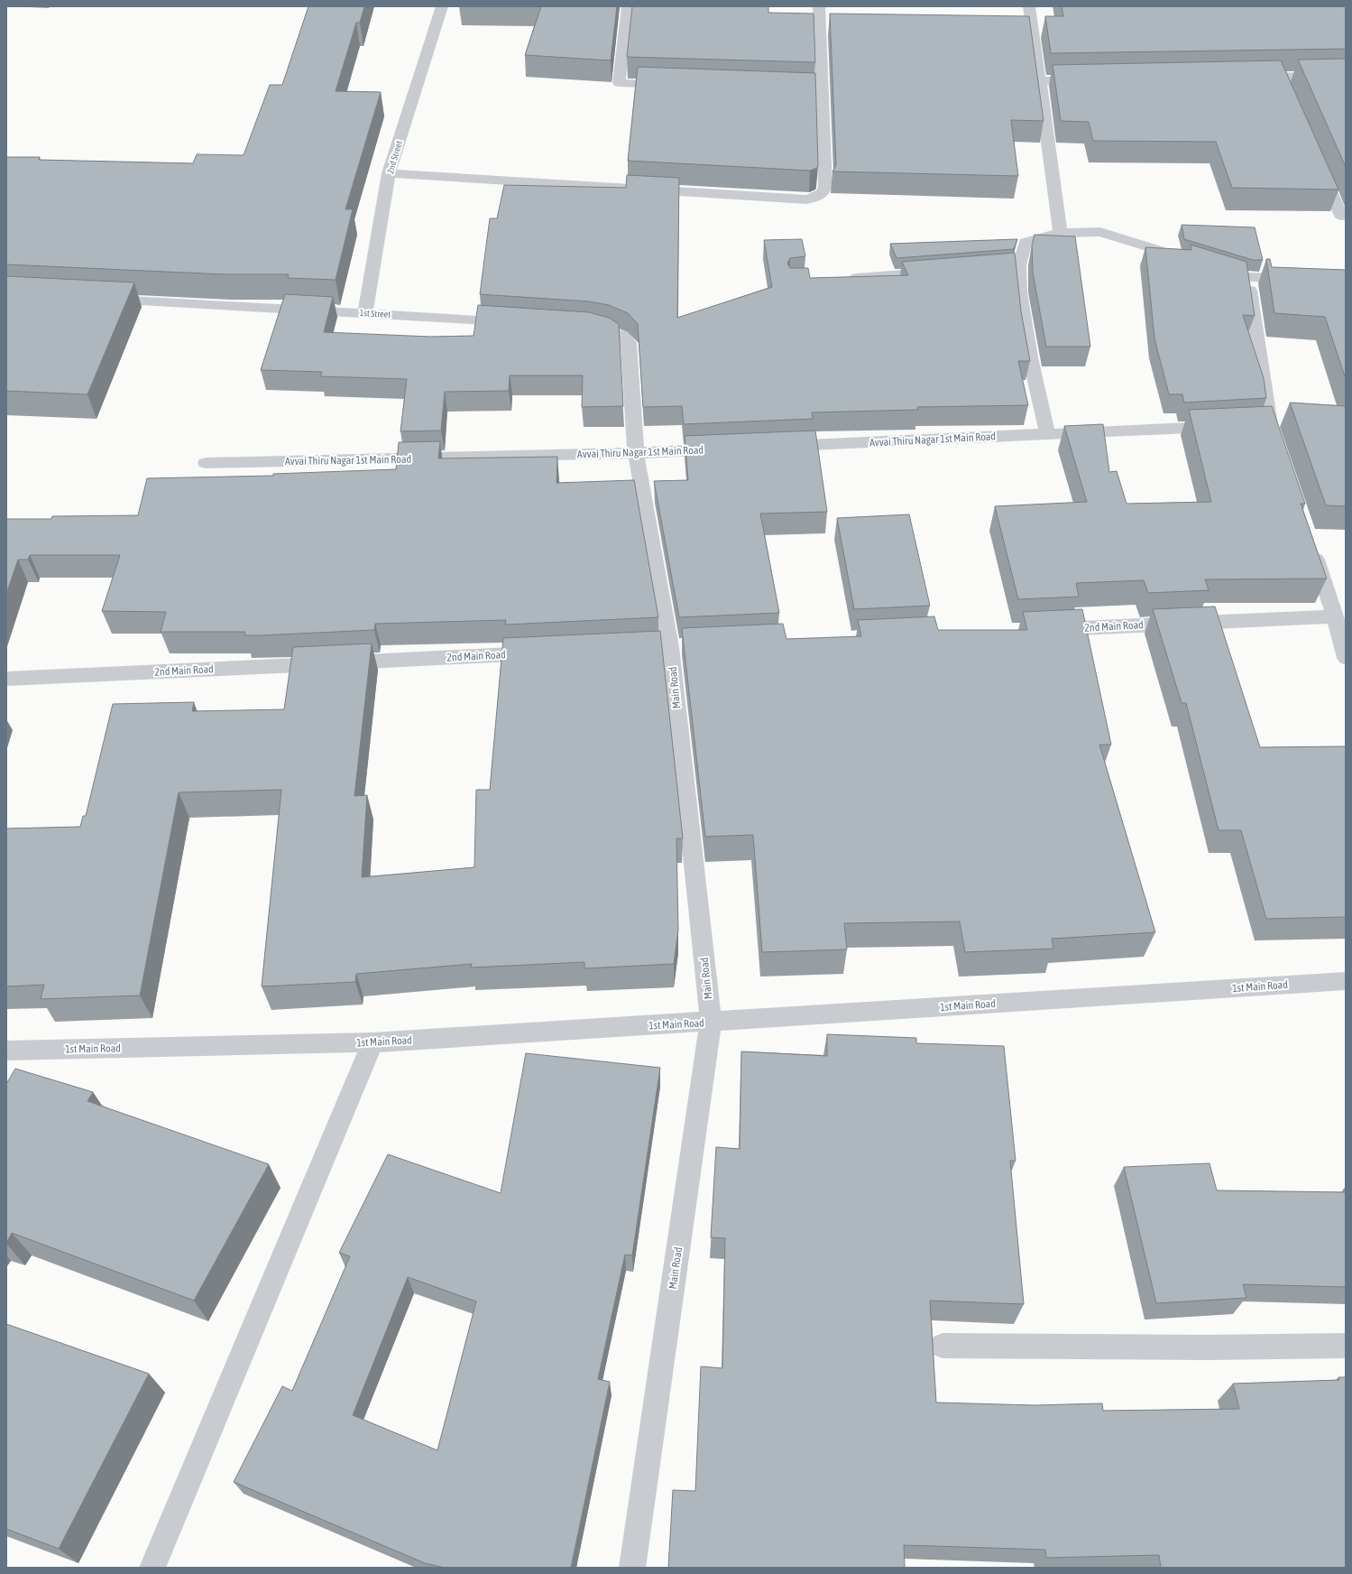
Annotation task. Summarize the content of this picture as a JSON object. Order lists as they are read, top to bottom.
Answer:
{
  "streets": {
    "street": [
      "2nd Street",
      "1st Street",
      "Avvai Thiru Nagar 1st Main Road",
      "2nd Main Road",
      "Main Road",
      "1st Main Road"
    ]
  },
  "crossings": [
    ["2nd Street", "1st Street"],
    ["Avvai Thiru Nagar 1st Main Road", "Main Road"],
    ["Main Road", "1st Main Road"]
  ]
}
